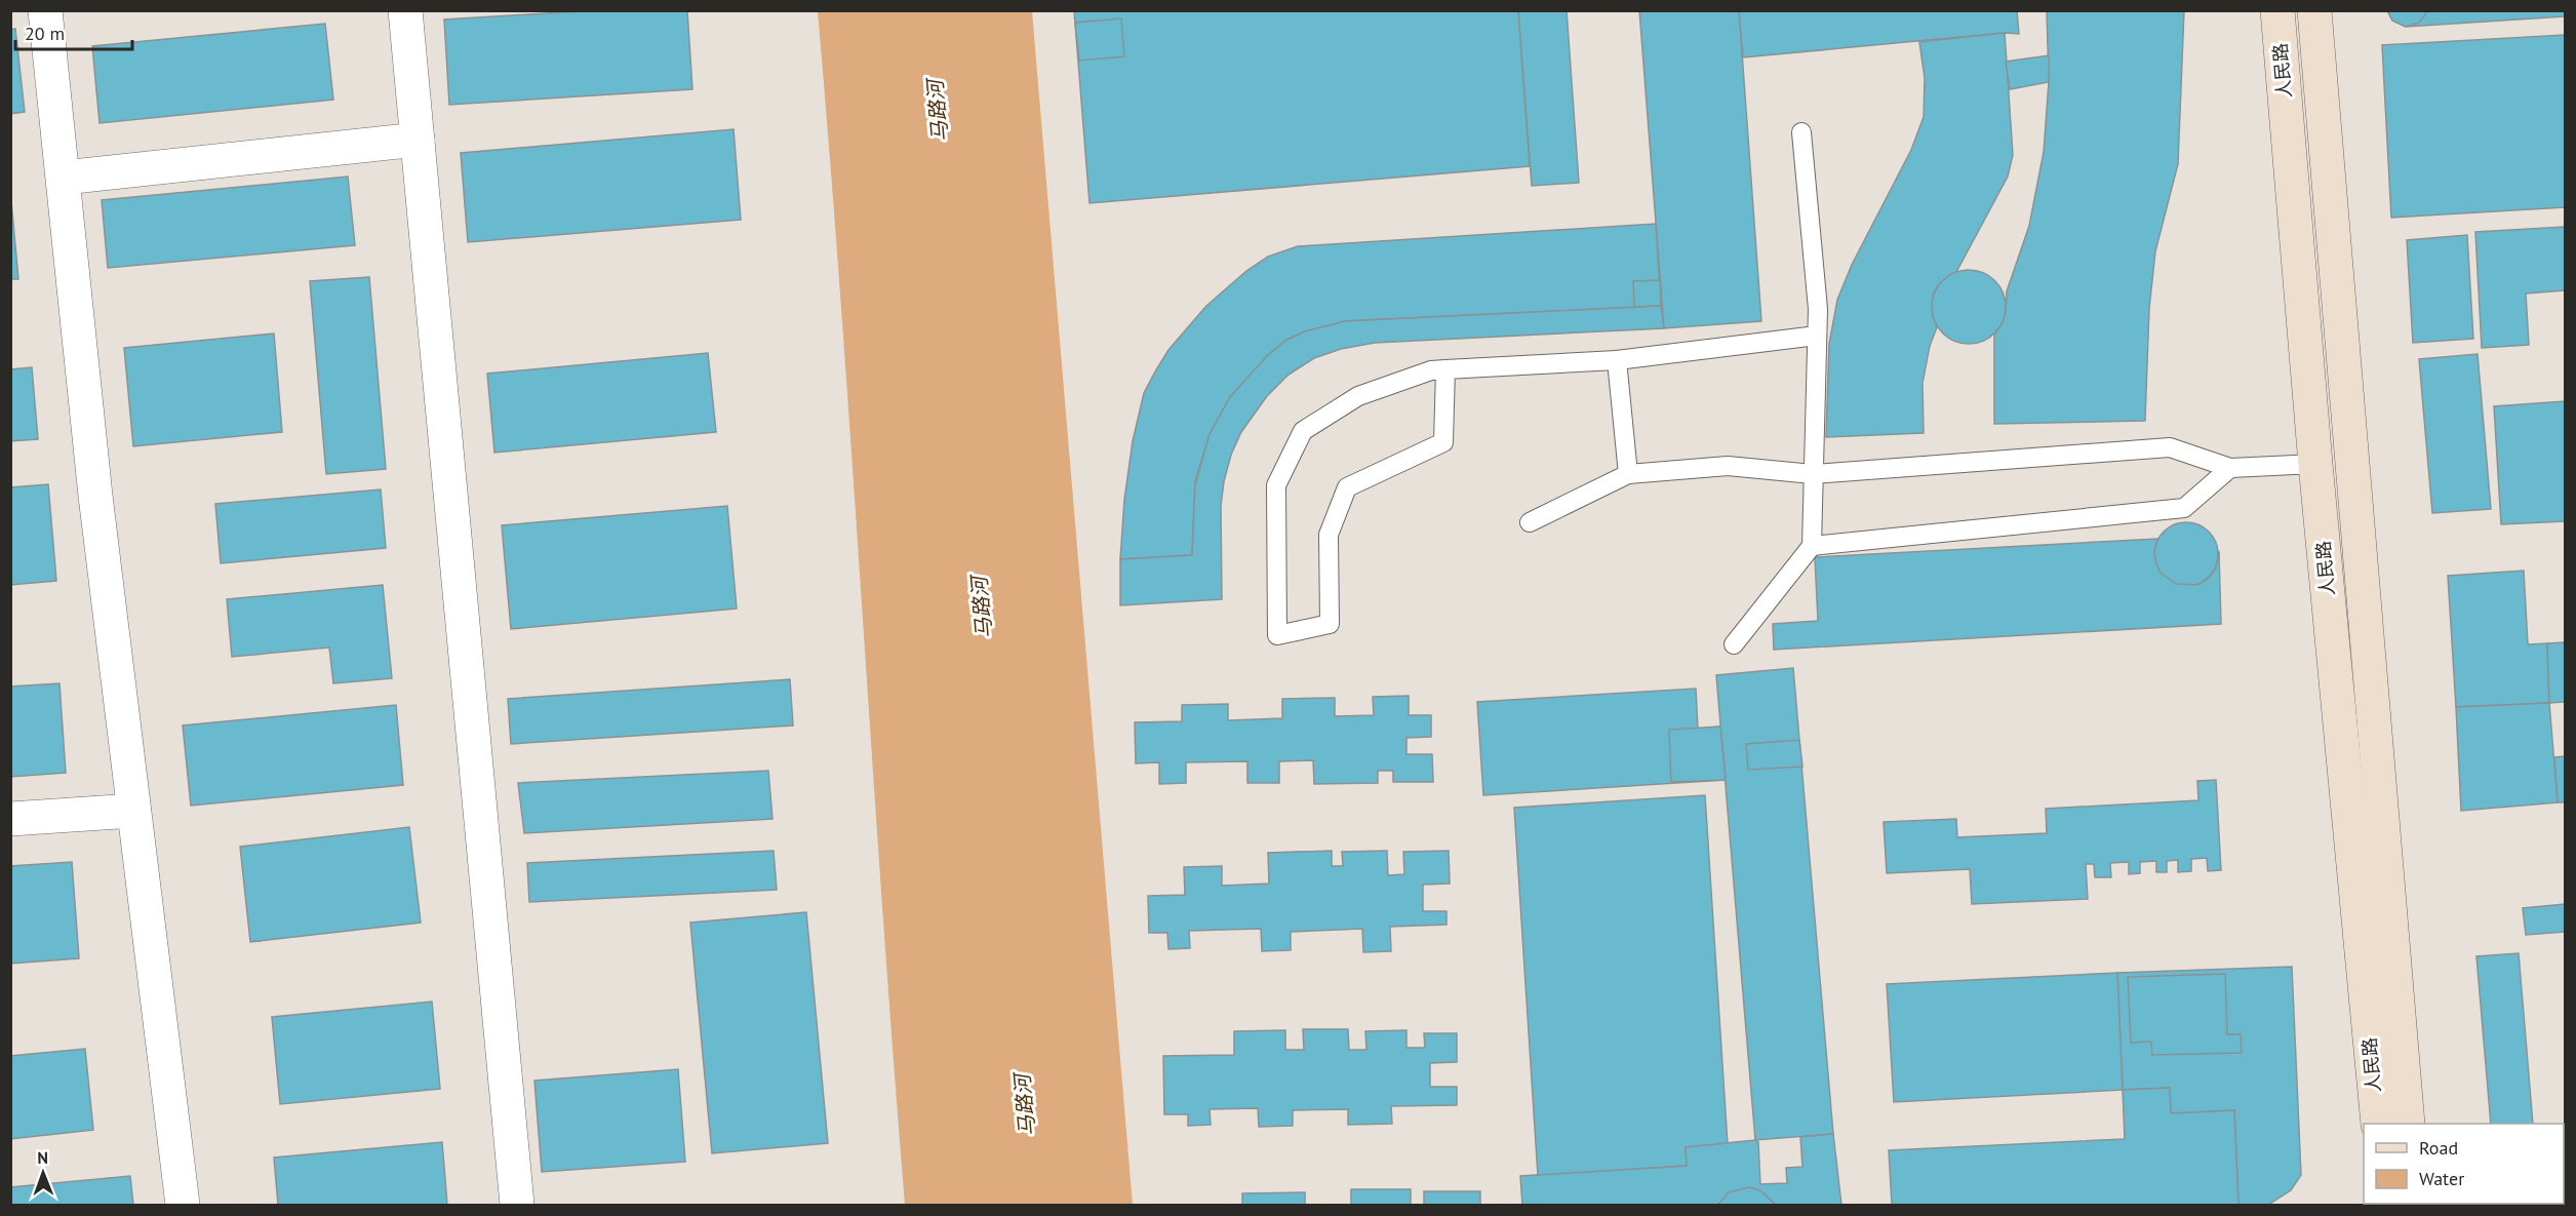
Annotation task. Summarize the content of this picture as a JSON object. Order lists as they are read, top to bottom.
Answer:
{
  "streets": {
    "main road": ["人民路"]
  },
  "water": ["马路河"],
  "legend": ["Road", "Water"],
  "scale_bar": "20 m",
  "north": "top"
}
